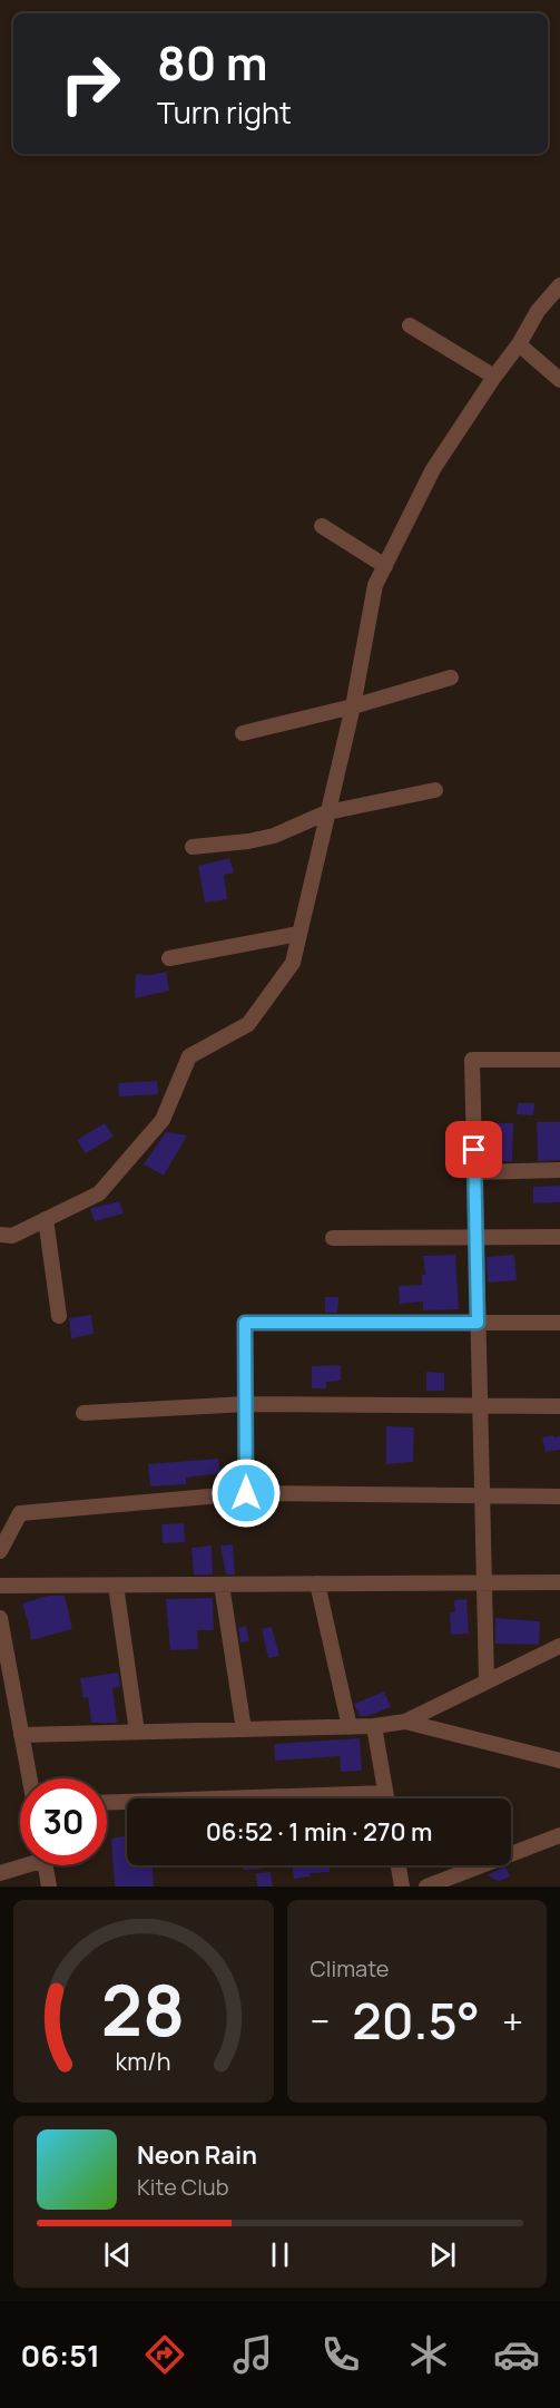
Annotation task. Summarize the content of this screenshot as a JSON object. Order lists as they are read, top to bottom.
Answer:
{
  "page": {
    "turn": ["80 m", "Turn right"],
    "limit": "30",
    "trip": "06:52 · 1 min · 270 m",
    "tile": "Climate",
    "heat": ["−", "20.5°", "+"],
    "song": ["Neon Rain", "Kite Club"],
    "tabs": "06:51",
    "gauge": ["28", "km/h"]
  }
}
